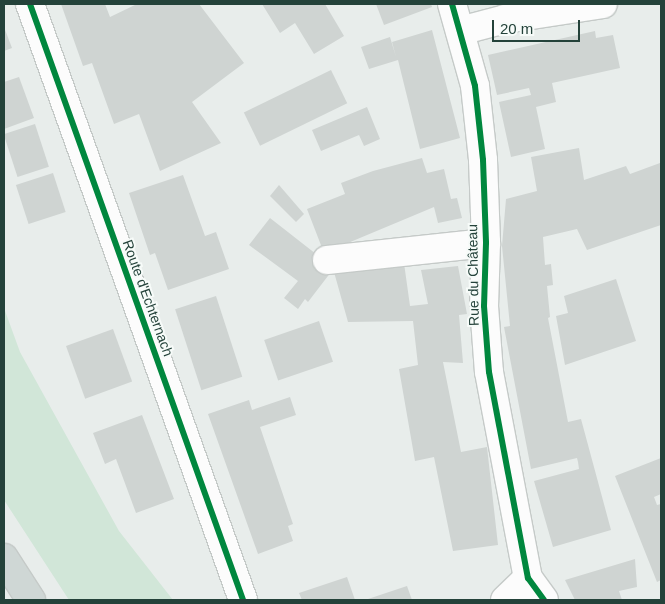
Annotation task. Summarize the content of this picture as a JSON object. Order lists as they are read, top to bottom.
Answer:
{
  "streets": {
    "street": ["Rue du Château", "Route d'Echternach"]
  },
  "scale_bar": "20 m"
}
